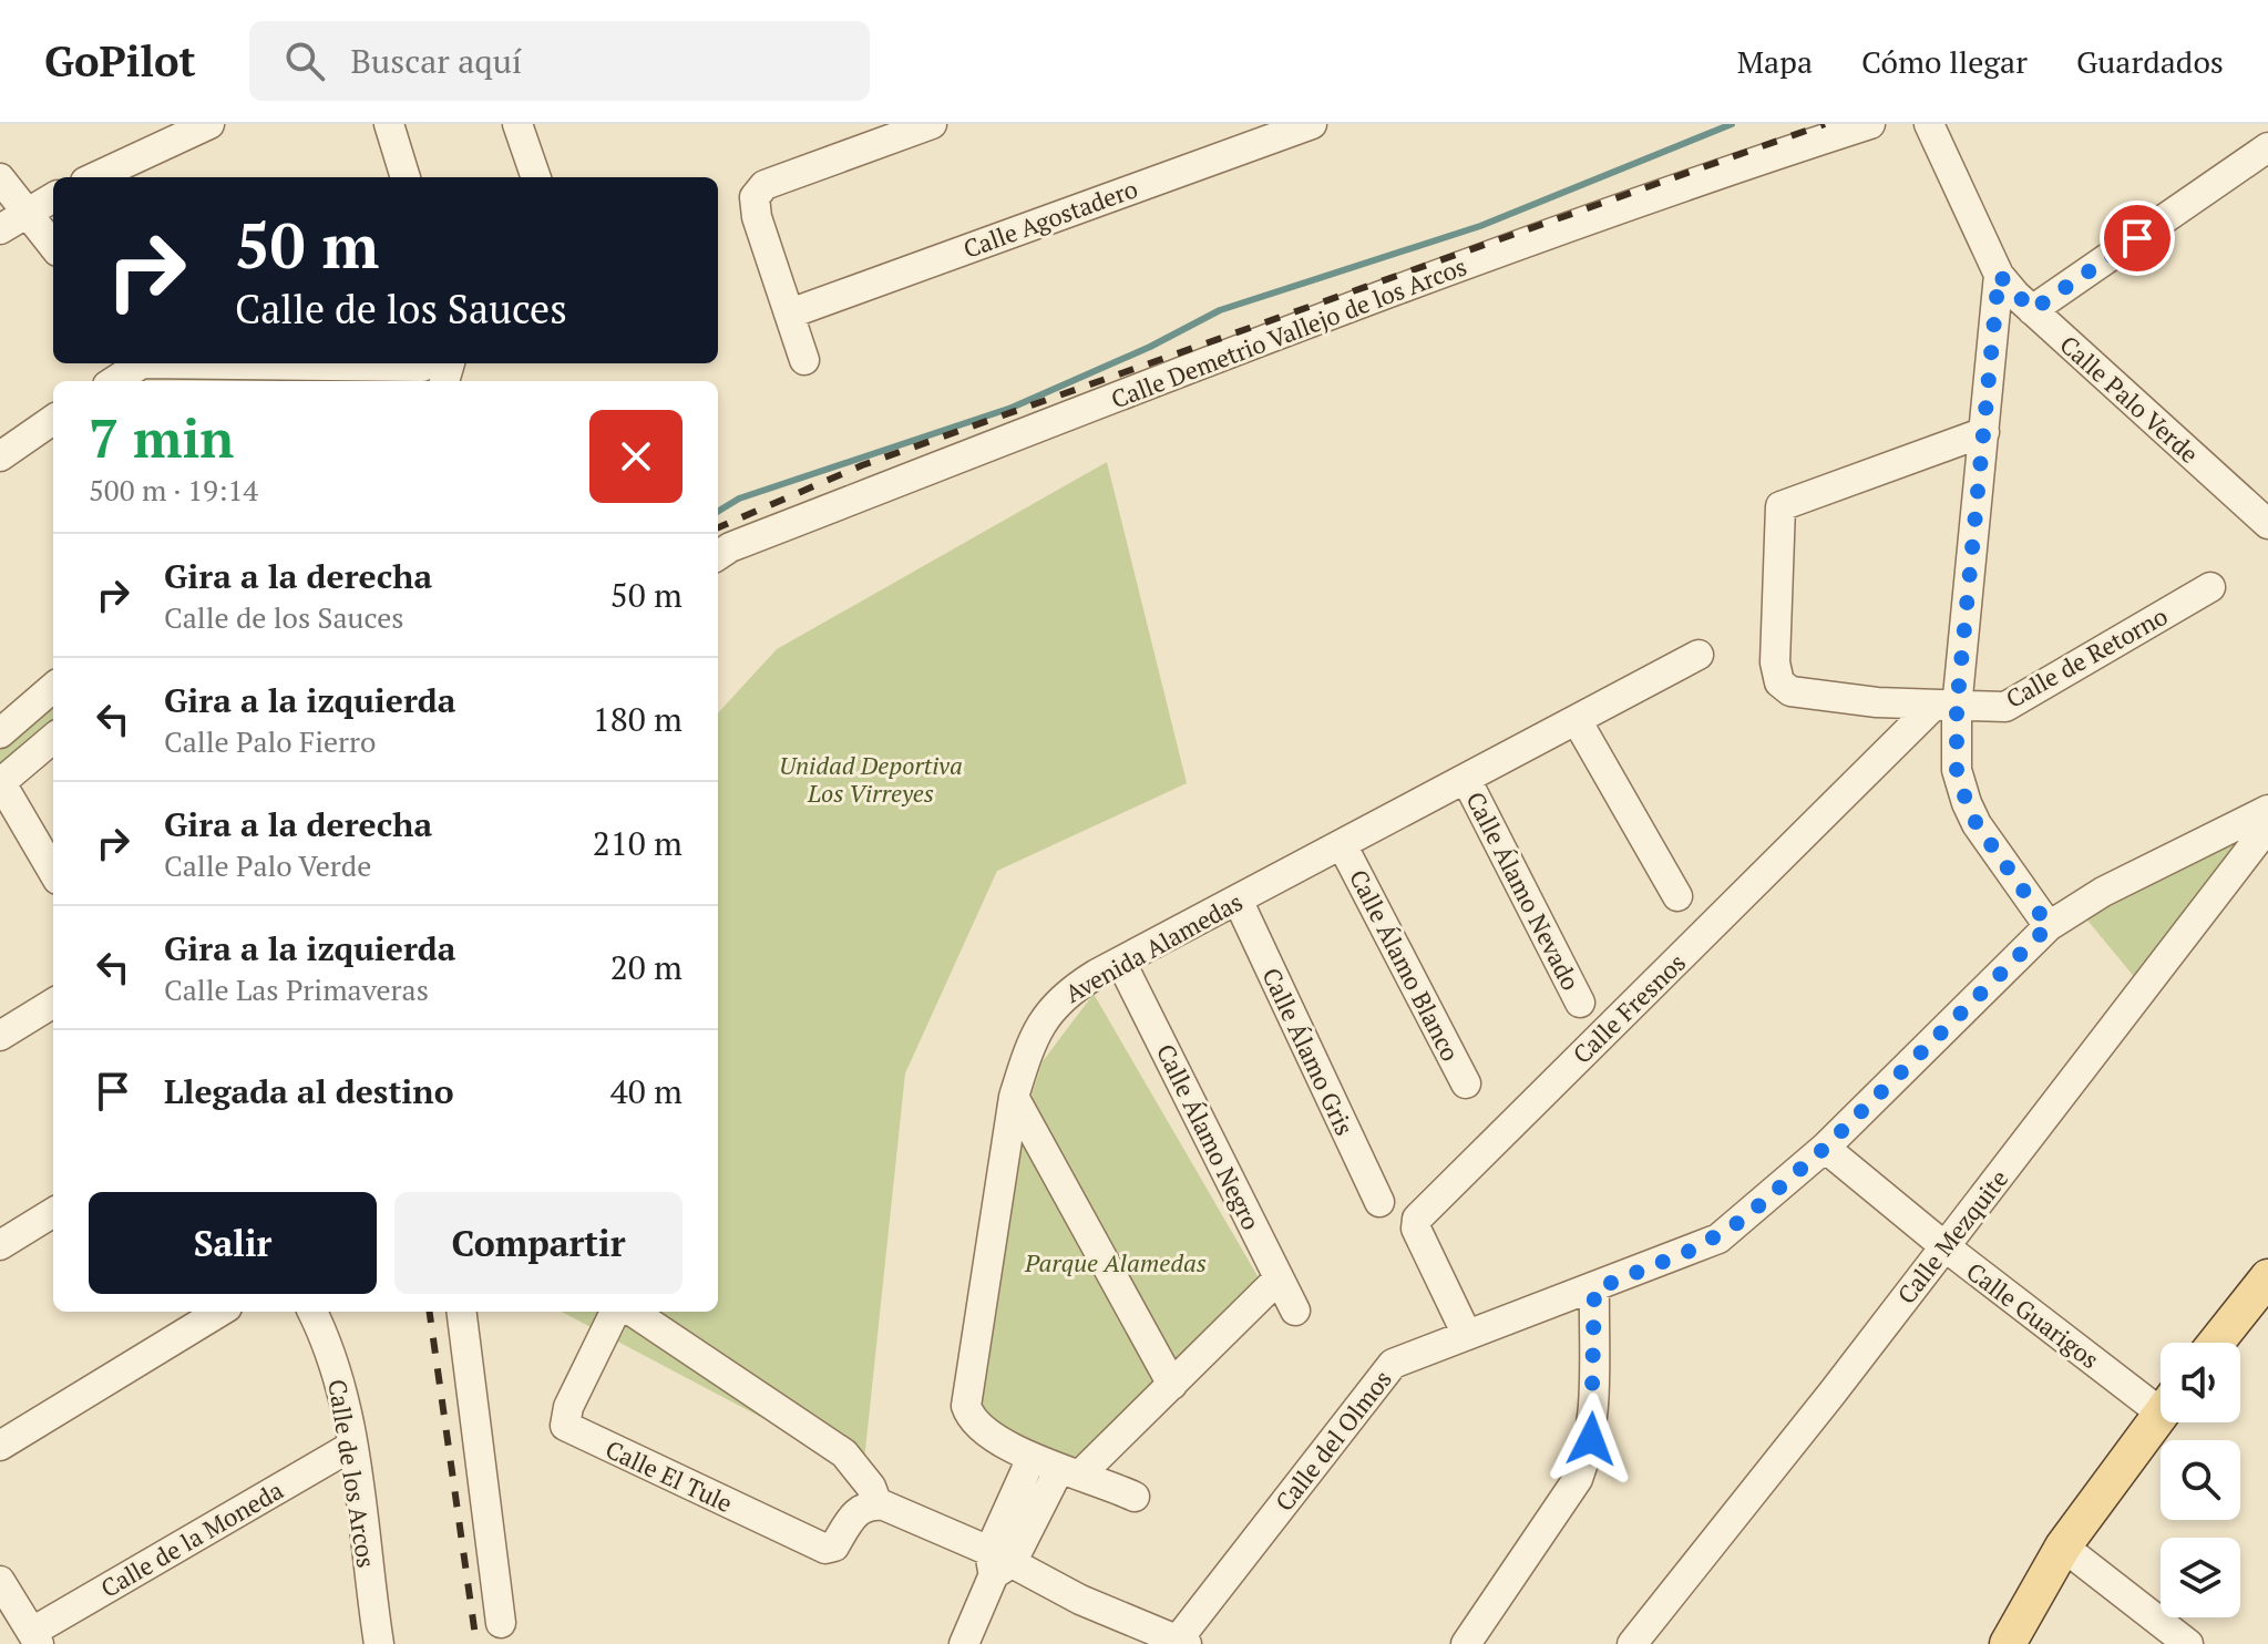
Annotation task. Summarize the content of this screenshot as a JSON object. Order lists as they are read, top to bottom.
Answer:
{
  "streets": {
    "street": [
      "Calle Agostadero",
      "Calle Demetrio Vallejo de los Arcos",
      "Calle Palo Verde",
      "Calle de Retorno",
      "Calle Álamo Nevado",
      "Avenida Alamedas",
      "Calle Álamo Blanco",
      "Calle Fresnos",
      "Calle Álamo Gris",
      "Calle Álamo Negro",
      "Calle Mezquite",
      "Calle Guarigos",
      "Calle del Olmos",
      "Calle de los Arcos",
      "Calle El Tule",
      "Calle de la Moneda"
    ]
  },
  "crossings": [
    ["Calle de Retorno", "Calle Fresnos"],
    ["Calle Álamo Nevado", "Avenida Alamedas"],
    ["Avenida Alamedas", "Calle Álamo Blanco"],
    ["Avenida Alamedas", "Calle Álamo Gris"],
    ["Avenida Alamedas", "Calle Álamo Negro"],
    ["Calle Fresnos", "Calle del Olmos"],
    ["Calle Mezquite", "Calle Guarigos"],
    ["Calle Guarigos", "Calle del Olmos"],
    ["Calle de los Arcos", "Calle de la Moneda"]
  ],
  "parks": ["Unidad Deportiva Los Virreyes", "Parque Alamedas"],
  "page": {
    "header": "GoPilot",
    "search": "Buscar aquí",
    "nav": ["Mapa", "Cómo llegar", "Guardados"],
    "turn": ["50 m", "Calle de los Sauces"],
    "heading": ["7 min", "500 m · 19:14"],
    "list": [
      {
        "name": "Gira a la derecha",
        "note": "Calle de los Sauces",
        "value": "50 m"
      },
      {
        "name": "Gira a la izquierda",
        "note": "Calle Palo Fierro",
        "value": "180 m"
      },
      {
        "name": "Gira a la derecha",
        "note": "Calle Palo Verde",
        "value": "210 m"
      },
      {
        "name": "Gira a la izquierda",
        "note": "Calle Las Primaveras",
        "value": "20 m"
      },
      {
        "name": "Llegada al destino",
        "value": "40 m"
      }
    ],
    "buttons": ["Salir", "Compartir"]
  }
}
